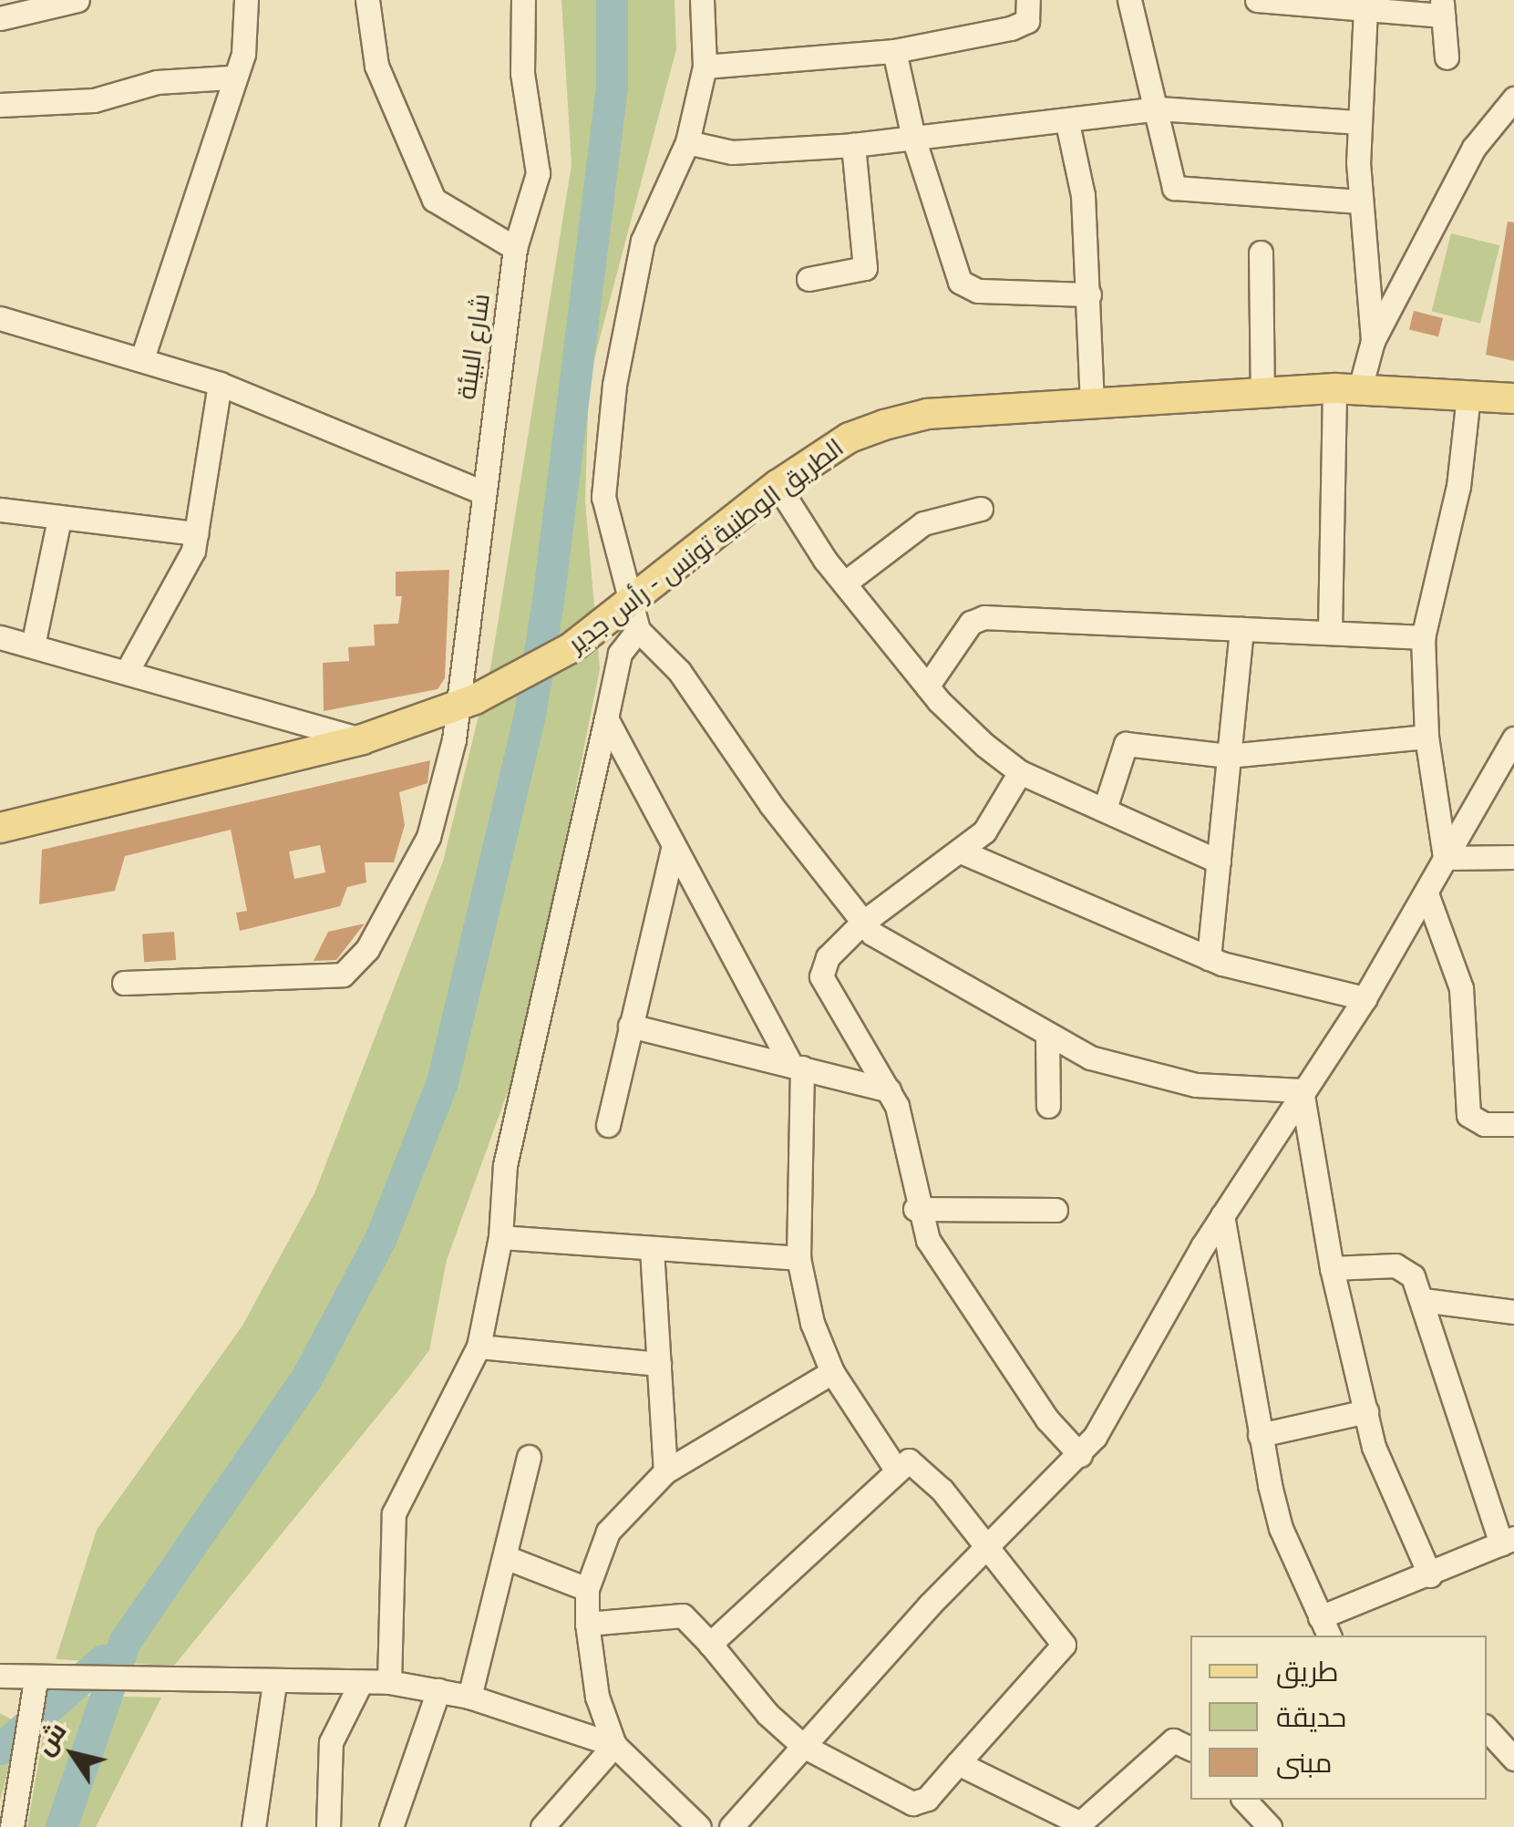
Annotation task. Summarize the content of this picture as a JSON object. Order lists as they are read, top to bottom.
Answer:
{
  "streets": {
    "main road": ["الطريق الوطنية تونس - رأس جدير"],
    "street": ["شارع البيئة"]
  },
  "crossings": [
    ["شارع البيئة", "الطريق الوطنية تونس - رأس جدير"]
  ],
  "legend": ["طريق", "حديقة", "مبنى"],
  "north": "top left"
}
